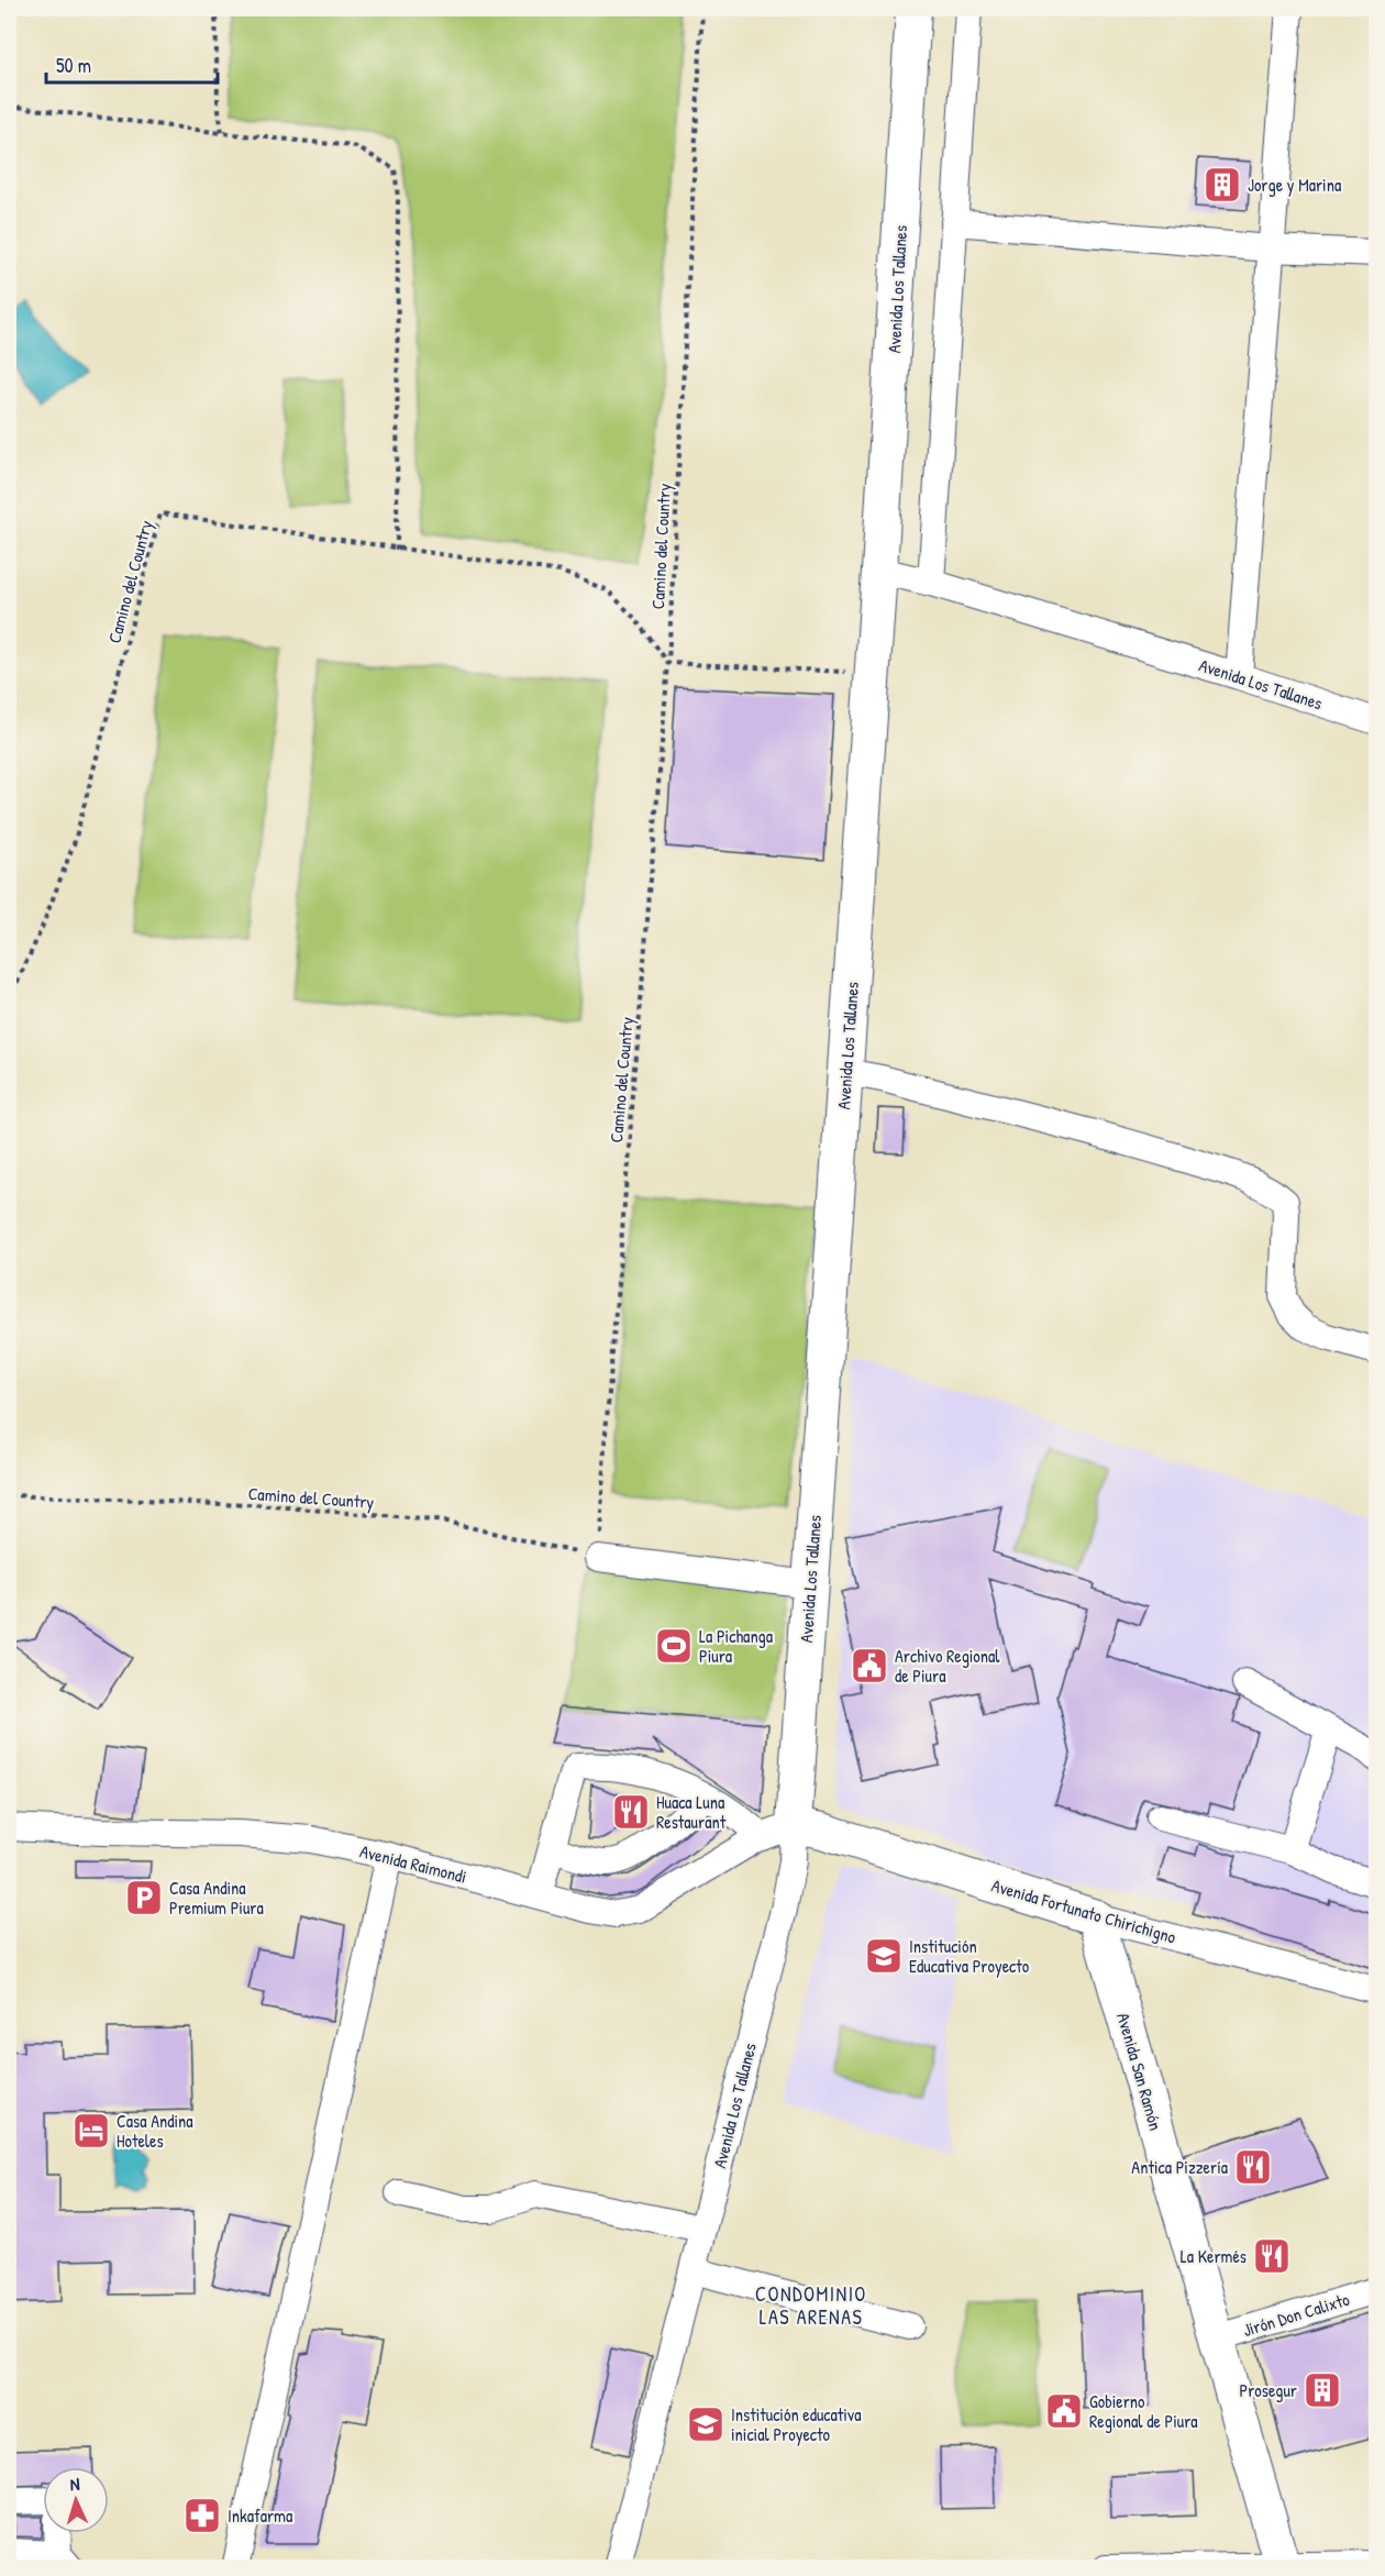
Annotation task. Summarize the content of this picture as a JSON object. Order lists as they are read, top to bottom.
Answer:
{
  "streets": {
    "main road": ["Avenida Los Tallanes", "Avenida Fortunato Chirichigno", "Avenida San Ramón"],
    "street": ["Avenida Raimondi", "Jirón Don Calixto"],
    "path": ["Camino del Country"]
  },
  "crossings": [
    ["Avenida Los Tallanes", "Avenida Raimondi"],
    ["Avenida Los Tallanes", "Avenida Fortunato Chirichigno"],
    ["Avenida Raimondi", "Avenida Fortunato Chirichigno"],
    ["Avenida Fortunato Chirichigno", "Avenida San Ramón"],
    ["Avenida San Ramón", "Jirón Don Calixto"]
  ],
  "districts": ["CONDOMINIO LAS ARENAS"],
  "places": {
    "building": ["Jorge y Marina", "Prosegur"],
    "sports": ["La Pichanga Piura"],
    "public building": ["Archivo Regional de Piura", "Gobierno Regional de Piura"],
    "restaurant": ["Huaca Luna Restaurant", "Antica Pizzería", "La Kermés"],
    "parking": ["Casa Andina Premium Piura"],
    "school or university": ["Institución Educativa Proyecto", "Institución educativa inicial Proyecto"],
    "hotel": ["Casa Andina Hoteles"],
    "pharmacy": ["Inkafarma"]
  },
  "scale_bar": "50 m",
  "north": "top"
}
